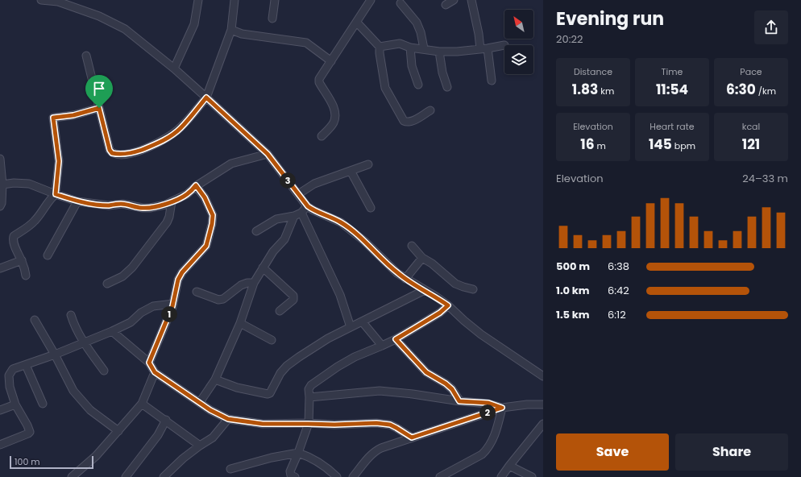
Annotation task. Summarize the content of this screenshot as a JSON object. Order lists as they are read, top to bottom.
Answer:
{
  "scale_bar": "100 m",
  "north": "top left",
  "page": {
    "heading": ["Evening run", "20:22"],
    "stats": [
      ["Distance", "1.83 km"],
      ["Time", "11:54"],
      ["Pace", "6:30 /km"],
      ["Elevation", "16 m"],
      ["Heart rate", "145 bpm"],
      ["kcal", "121"]
    ],
    "chart": ["Elevation", "24–33 m"],
    "pins": ["3", "1", "2"],
    "list": [
      {
        "name": "500 m",
        "note": "6:38"
      },
      {
        "name": "1.0 km",
        "note": "6:42"
      },
      {
        "name": "1.5 km",
        "note": "6:12"
      }
    ],
    "buttons": ["Save", "Share"],
    "scale": "100 m"
  }
}
